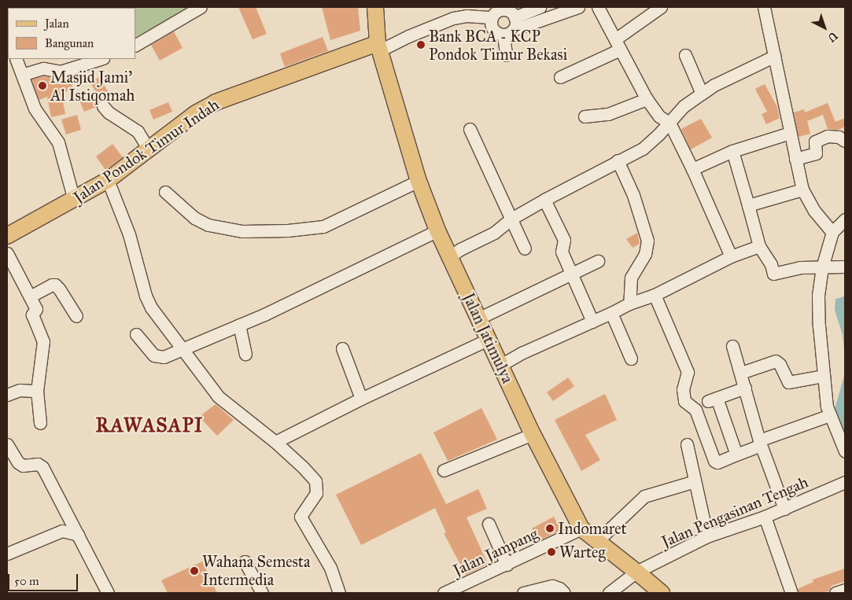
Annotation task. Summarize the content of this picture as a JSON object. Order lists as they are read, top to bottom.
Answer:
{
  "streets": {
    "main road": ["Jalan Pondok Timur Indah", "Jalan Jatimulya"],
    "street": ["Jalan Pengasinan Tengah", "Jalan Jampang"]
  },
  "crossings": [
    ["Jalan Pondok Timur Indah", "Jalan Jatimulya"],
    ["Jalan Jatimulya", "Jalan Pengasinan Tengah"],
    ["Jalan Jatimulya", "Jalan Jampang"]
  ],
  "districts": ["RAWASAPI"],
  "places": [
    "Bank BCA - KCP Pondok Timur Bekasi",
    "Masjid Jami' Al Istiqomah",
    "Indomaret",
    "Warteg",
    "Wahana Semesta Intermedia"
  ],
  "legend": ["Jalan", "Bangunan"],
  "scale_bar": "50 m",
  "north": "bottom right"
}
